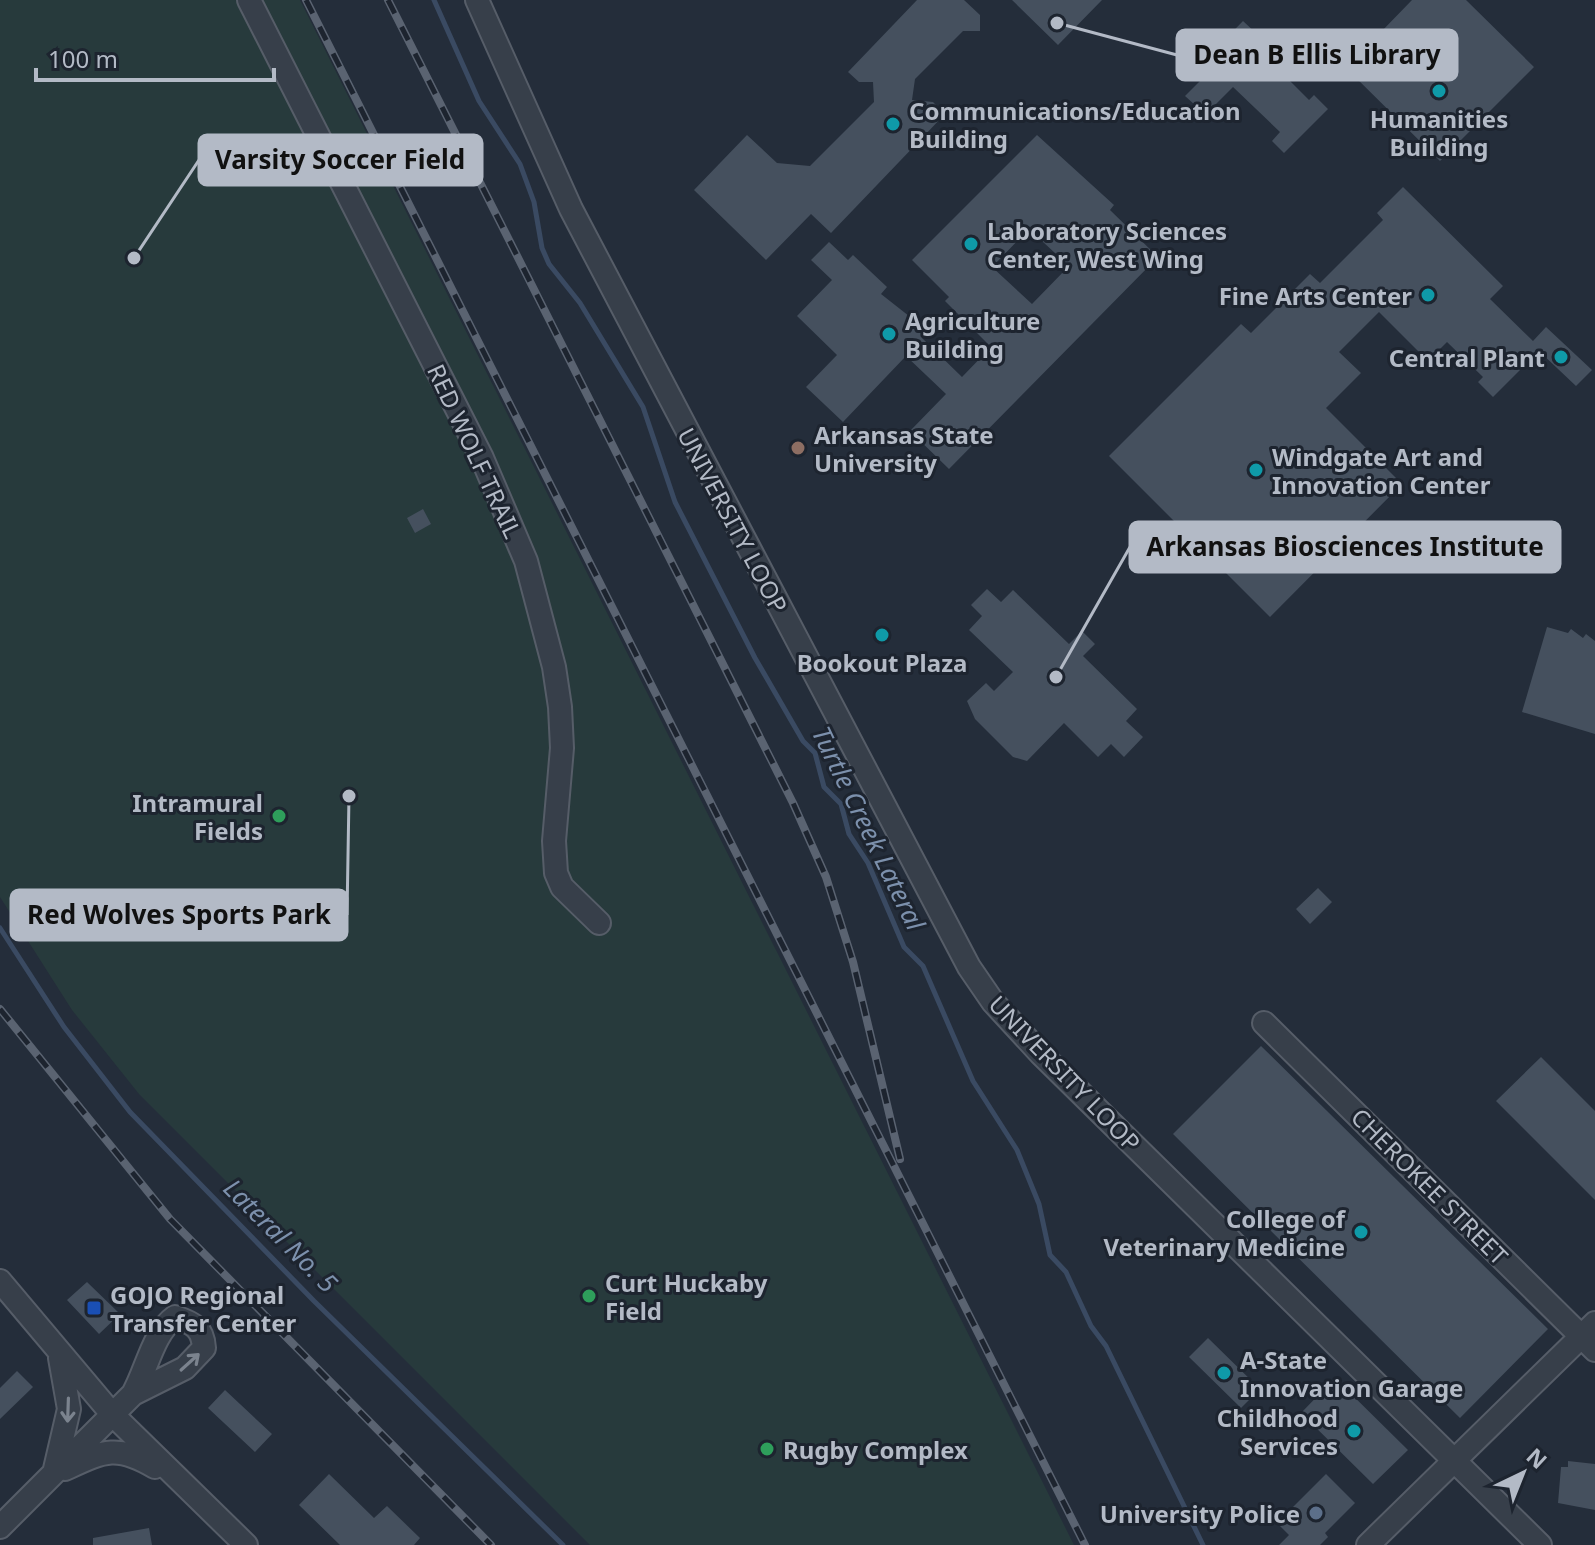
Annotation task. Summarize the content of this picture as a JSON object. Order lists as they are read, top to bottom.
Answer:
{
  "streets": {
    "street": ["RED WOLF TRAIL", "UNIVERSITY LOOP", "CHEROKEE STREET"]
  },
  "water": ["Turtle Creek Lateral", "Lateral No. 5"],
  "places": {
    "other": [
      "Dean B Ellis Library",
      "Humanities Building",
      "Communications/Education Building",
      "Laboratory Sciences Center, West Wing",
      "Varsity Soccer Field",
      "Fine Arts Center",
      "Agriculture Building",
      "Central Plant",
      "Arkansas State University",
      "Windgate Art and Innovation Center",
      "Bookout Plaza",
      "Arkansas Biosciences Institute",
      "Red Wolves Sports Park",
      "Intramural Fields",
      "College of Veterinary Medicine",
      "Curt Huckaby Field",
      "A-State Innovation Garage",
      "Childhood Services",
      "Rugby Complex",
      "University Police"
    ],
    "transit": ["GOJO Regional Transfer Center"]
  },
  "scale_bar": "100 m",
  "north": "top right"
}
